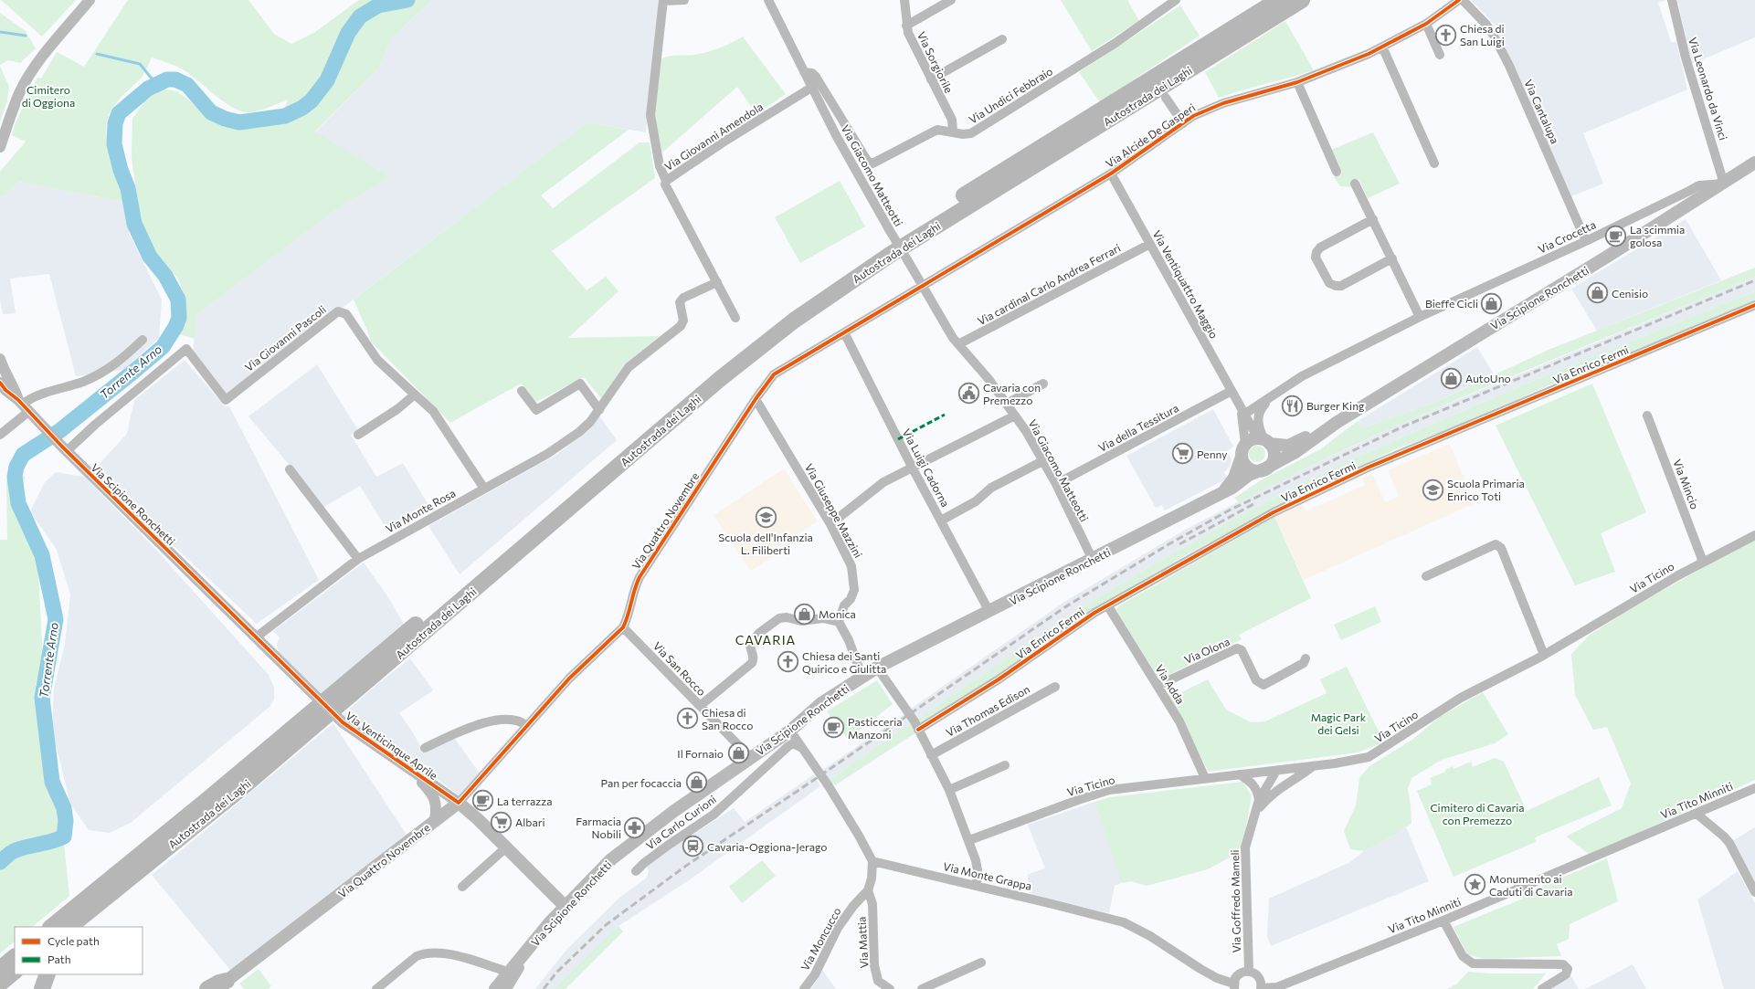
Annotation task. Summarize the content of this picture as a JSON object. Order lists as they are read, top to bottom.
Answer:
{
  "streets": {
    "highway": ["Autostrada dei Laghi"],
    "main road": ["Via Scipione Ronchetti", "Via Quattro Novembre", "Via Venticinque Aprile"],
    "street": [
      "Via Sorgiorile",
      "Via Leonardo da Vinci",
      "Via Undici Febbraio",
      "Via Cantalupa",
      "Via Alcide De Gasperi",
      "Via Giovanni Amendola",
      "Via Giacomo Matteotti",
      "Via Crocetta",
      "Via cardinal Carlo Andrea Ferrari",
      "Via Ventiquattro Maggio",
      "Via Giovanni Pascoli",
      "Via Enrico Fermi",
      "Via della Tessitura",
      "Via Luigi Cadorna",
      "Via Mincio",
      "Via Monte Rosa",
      "Via Giuseppe Mazzini",
      "Via Ticino",
      "Via Olona",
      "Via San Rocco",
      "Via Adda",
      "Via Thomas Edison",
      "Via Tito Minniti",
      "Via Carlo Curioni",
      "Via Monte Grappa",
      "Via Goffredo Mameli",
      "Via Moncucco",
      "Via Mattia"
    ]
  },
  "crossings": [
    ["Via Sorgiorile", "Via Undici Febbraio"],
    ["Via Leonardo da Vinci", "Via Crocetta"],
    ["Via Leonardo da Vinci", "Via Scipione Ronchetti"],
    ["Via Undici Febbraio", "Via Giacomo Matteotti"],
    ["Via Cantalupa", "Via Crocetta"],
    ["Via Alcide De Gasperi", "Via Giacomo Matteotti"],
    ["Via Alcide De Gasperi", "Via Ventiquattro Maggio"],
    ["Via Alcide De Gasperi", "Via Quattro Novembre"],
    ["Via Giovanni Amendola", "Via Giacomo Matteotti"],
    ["Via Giovanni Amendola", "Via Monte Rosa"],
    ["Via Giacomo Matteotti", "Via cardinal Carlo Andrea Ferrari"],
    ["Via Giacomo Matteotti", "Via Scipione Ronchetti"],
    ["Via Giacomo Matteotti", "Via della Tessitura"],
    ["Via Giacomo Matteotti", "Via Quattro Novembre"],
    ["Via Crocetta", "Via Ventiquattro Maggio"],
    ["Via Crocetta", "Via Scipione Ronchetti"],
    ["Via cardinal Carlo Andrea Ferrari", "Via Ventiquattro Maggio"],
    ["Via Ventiquattro Maggio", "Via Scipione Ronchetti"],
    ["Via Ventiquattro Maggio", "Via della Tessitura"],
    ["Via Scipione Ronchetti", "Via Giovanni Pascoli"],
    ["Via Scipione Ronchetti", "Via Luigi Cadorna"],
    ["Via Scipione Ronchetti", "Via Monte Rosa"],
    ["Via Scipione Ronchetti", "Via San Rocco"],
    ["Via Scipione Ronchetti", "Via Venticinque Aprile"],
    ["Via Giovanni Pascoli", "Via Monte Rosa"],
    ["Via Enrico Fermi", "Via Adda"],
    ["Via Luigi Cadorna", "Via Quattro Novembre"],
    ["Via Mincio", "Via Ticino"],
    ["Via Monte Rosa", "Via Venticinque Aprile"],
    ["Via Giuseppe Mazzini", "Via Quattro Novembre"],
    ["Via Quattro Novembre", "Via San Rocco"],
    ["Via Quattro Novembre", "Via Venticinque Aprile"],
    ["Via Ticino", "Via Adda"],
    ["Via Ticino", "Via Goffredo Mameli"],
    ["Via Olona", "Via Adda"],
    ["Via Moncucco", "Via Mattia"]
  ],
  "districts": ["CAVARIA"],
  "water": ["Torrente Arno"],
  "parks": ["Cimitero di Oggiona", "Magic Park dei Gelsi", "Cimitero di Cavaria con Premezzo"],
  "places": {
    "church": ["Chiesa di San Luigi", "Chiesa dei Santi Quirico e Giulitta", "Chiesa di San Rocco"],
    "cafe": ["La scimmia golosa", "Pasticceria Manzoni", "La terrazza"],
    "shop": [
      "Cenisio",
      "Bieffe Cicli",
      "AutoUno",
      "Monica",
      "Il Fornaio",
      "Pan per focaccia"
    ],
    "public building": ["Cavaria con Premezzo"],
    "restaurant": ["Burger King"],
    "supermarket": ["Penny", "Albari"],
    "school or university": ["Scuola Primaria Enrico Toti", "Scuola dell'Infanzia L. Filiberti"],
    "pharmacy": ["Farmacia Nobili"],
    "station": ["Cavaria-Oggiona-Jerago"],
    "place": ["Monumento ai Caduti di Cavaria"]
  },
  "legend": ["Cycle path", "Path"]
}
